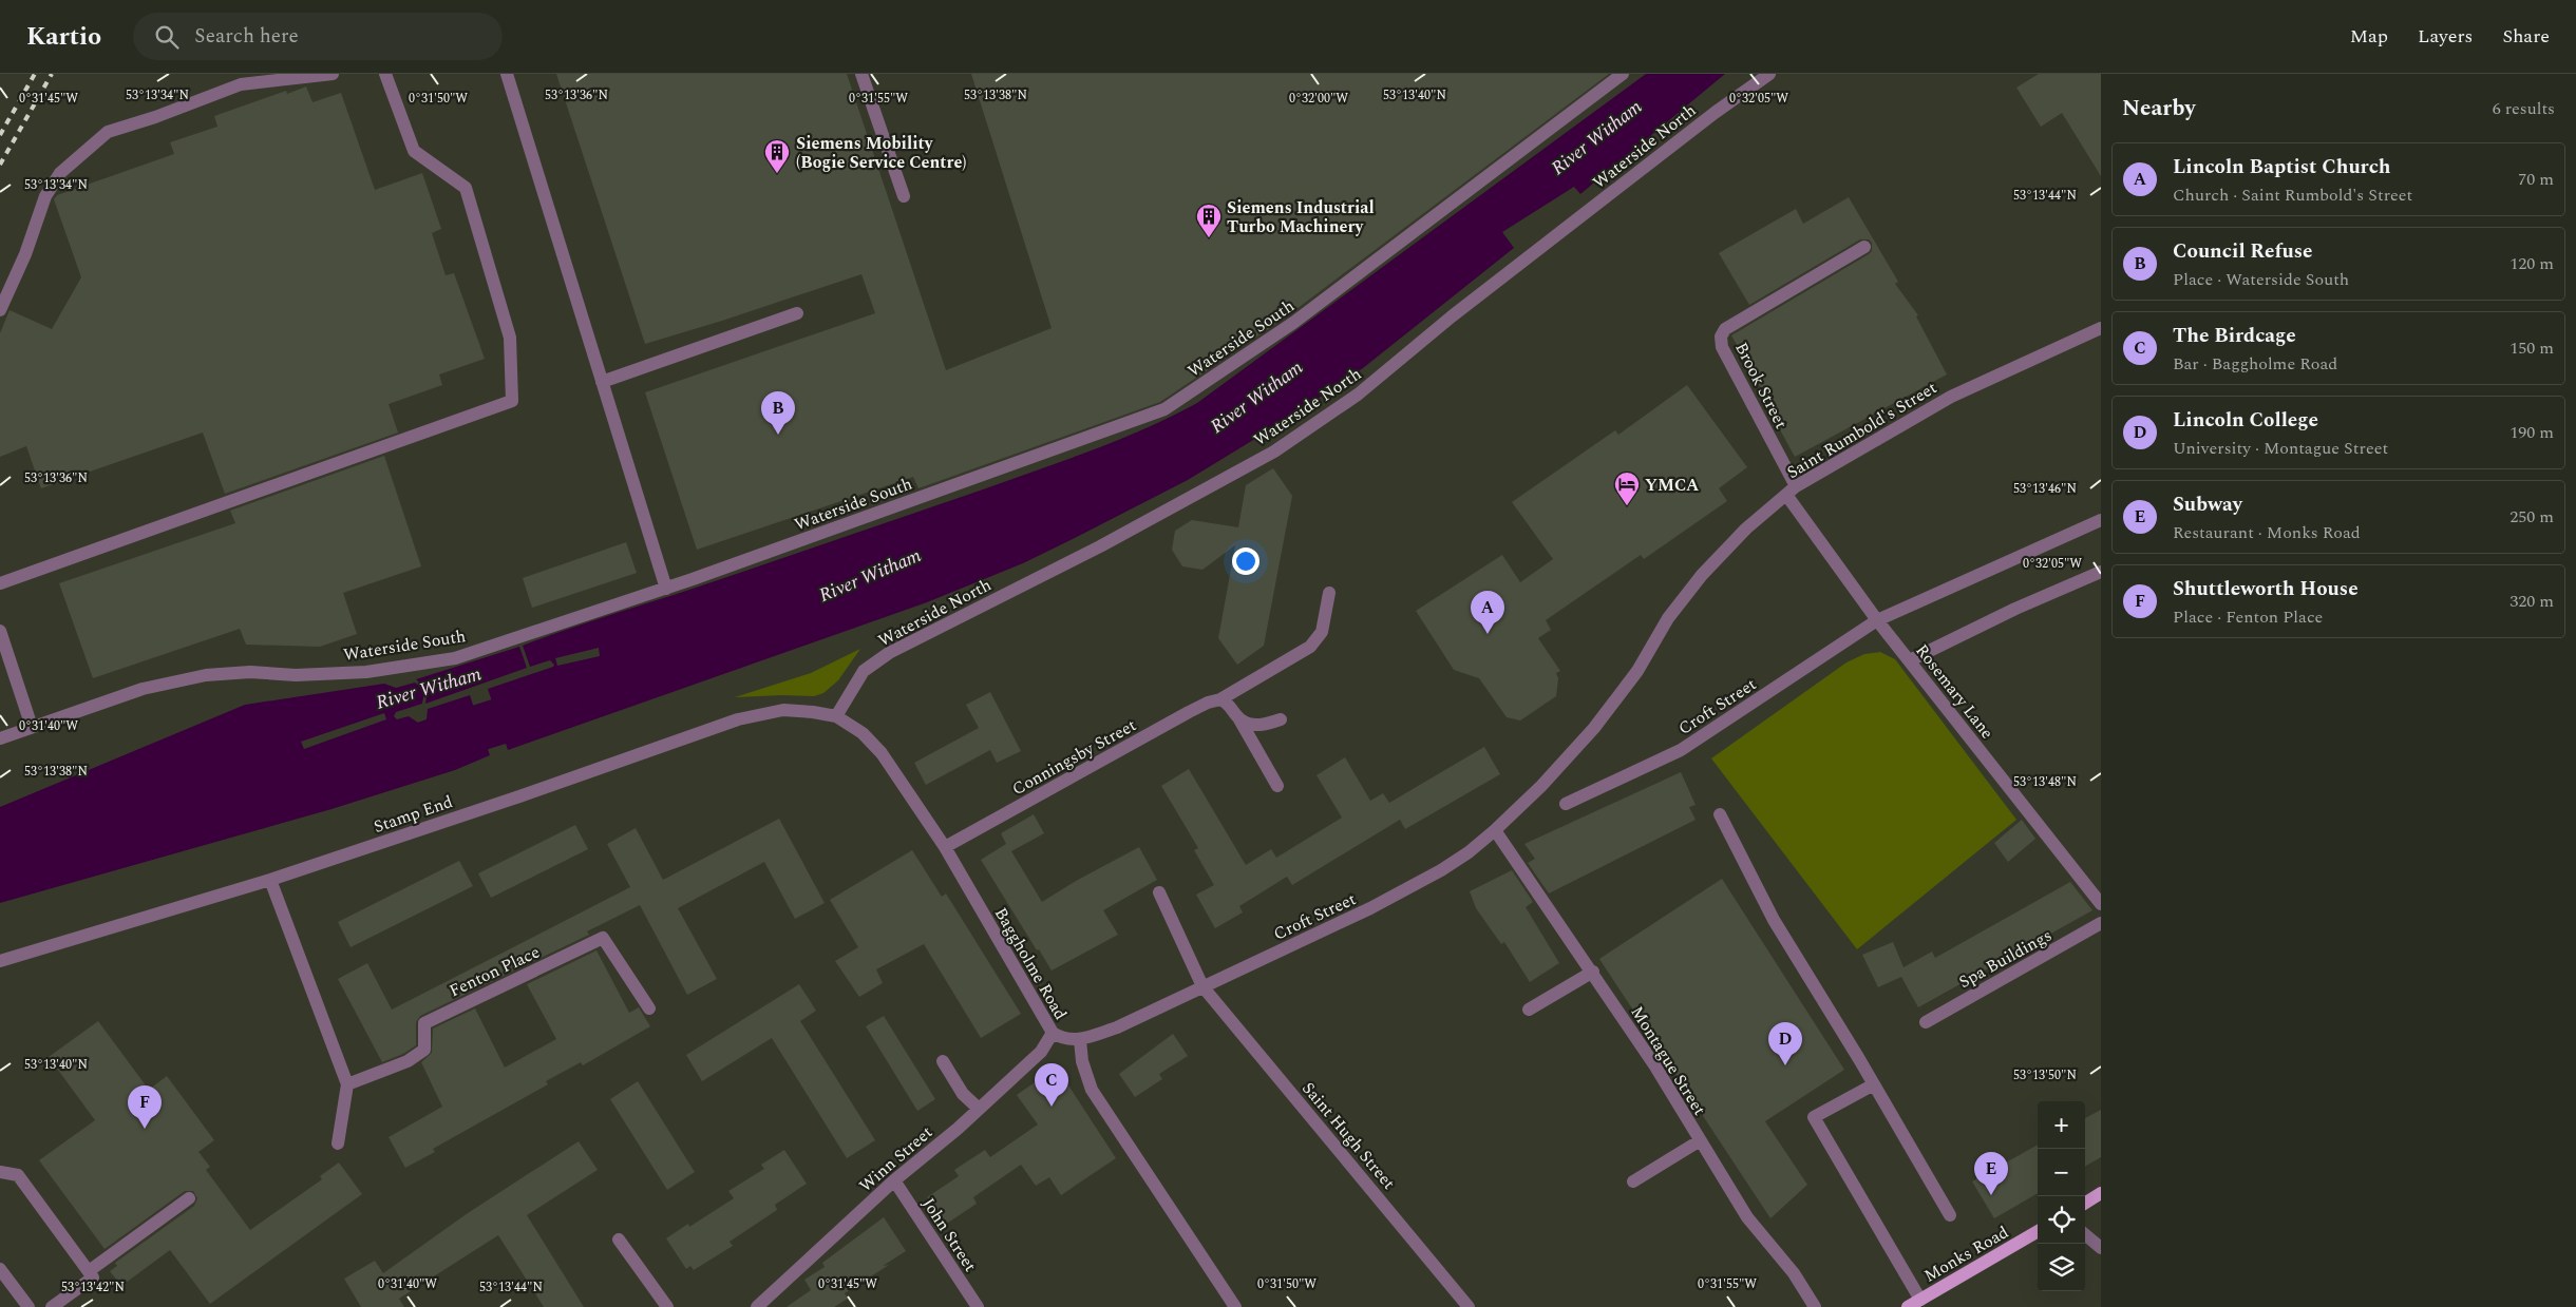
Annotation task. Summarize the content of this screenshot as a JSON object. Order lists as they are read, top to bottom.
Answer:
{
  "streets": {
    "main road": ["Monks Road"],
    "street": [
      "Waterside North",
      "Waterside South",
      "Brook Street",
      "Saint Rumbold's Street",
      "Rosemary Lane",
      "Croft Street",
      "Conningsby Street",
      "Stamp End",
      "Spa Buildings",
      "Baggholme Road",
      "Fenton Place",
      "Montague Street",
      "Saint Hugh Street",
      "Winn Street",
      "John Street"
    ]
  },
  "crossings": [
    ["Waterside North", "Stamp End"],
    ["Waterside North", "Baggholme Road"],
    ["Brook Street", "Saint Rumbold's Street"],
    ["Brook Street", "Rosemary Lane"],
    ["Saint Rumbold's Street", "Rosemary Lane"],
    ["Saint Rumbold's Street", "Croft Street"],
    ["Rosemary Lane", "Croft Street"],
    ["Croft Street", "Baggholme Road"],
    ["Croft Street", "Montague Street"],
    ["Croft Street", "Saint Hugh Street"],
    ["Conningsby Street", "Baggholme Road"],
    ["Stamp End", "Baggholme Road"],
    ["Baggholme Road", "Winn Street"],
    ["Winn Street", "John Street"]
  ],
  "water": ["River Witham"],
  "places": {
    "building": ["Siemens Mobility (Bogie Service Centre)", "Siemens Industrial Turbo Machinery"],
    "hotel": ["YMCA"]
  },
  "page": {
    "header": "Kartio",
    "search": "Search here",
    "nav": ["Map", "Layers", "Share"],
    "heading": ["Nearby", "6 results"],
    "list": [
      {
        "mark": "A",
        "name": "Lincoln Baptist Church",
        "note": "Church · Saint Rumbold's Street",
        "value": "70 m"
      },
      {
        "mark": "B",
        "name": "Council Refuse",
        "note": "Place · Waterside South",
        "value": "120 m"
      },
      {
        "mark": "C",
        "name": "The Birdcage",
        "note": "Bar · Baggholme Road",
        "value": "150 m"
      },
      {
        "mark": "D",
        "name": "Lincoln College",
        "note": "University · Montague Street",
        "value": "190 m"
      },
      {
        "mark": "E",
        "name": "Subway",
        "note": "Restaurant · Monks Road",
        "value": "250 m"
      },
      {
        "mark": "F",
        "name": "Shuttleworth House",
        "note": "Place · Fenton Place",
        "value": "320 m"
      }
    ],
    "pins": [
      "B",
      "A",
      "D",
      "C",
      "F",
      "E"
    ],
    "map_buttons": ["+", "−"]
  },
  "coordinates": [
    "53°13'36\"N",
    "53°13'38\"N",
    "53°13'34\"N",
    "53°13'40\"N",
    "0°31'55\"W",
    "0°32'00\"W",
    "0°32'05\"W",
    "0°31'50\"W",
    "0°31'45\"W",
    "53°13'44\"N",
    "53°13'46\"N",
    "0°31'40\"W",
    "53°13'48\"N",
    "53°13'50\"N",
    "53°13'42\"N"
  ]
}
